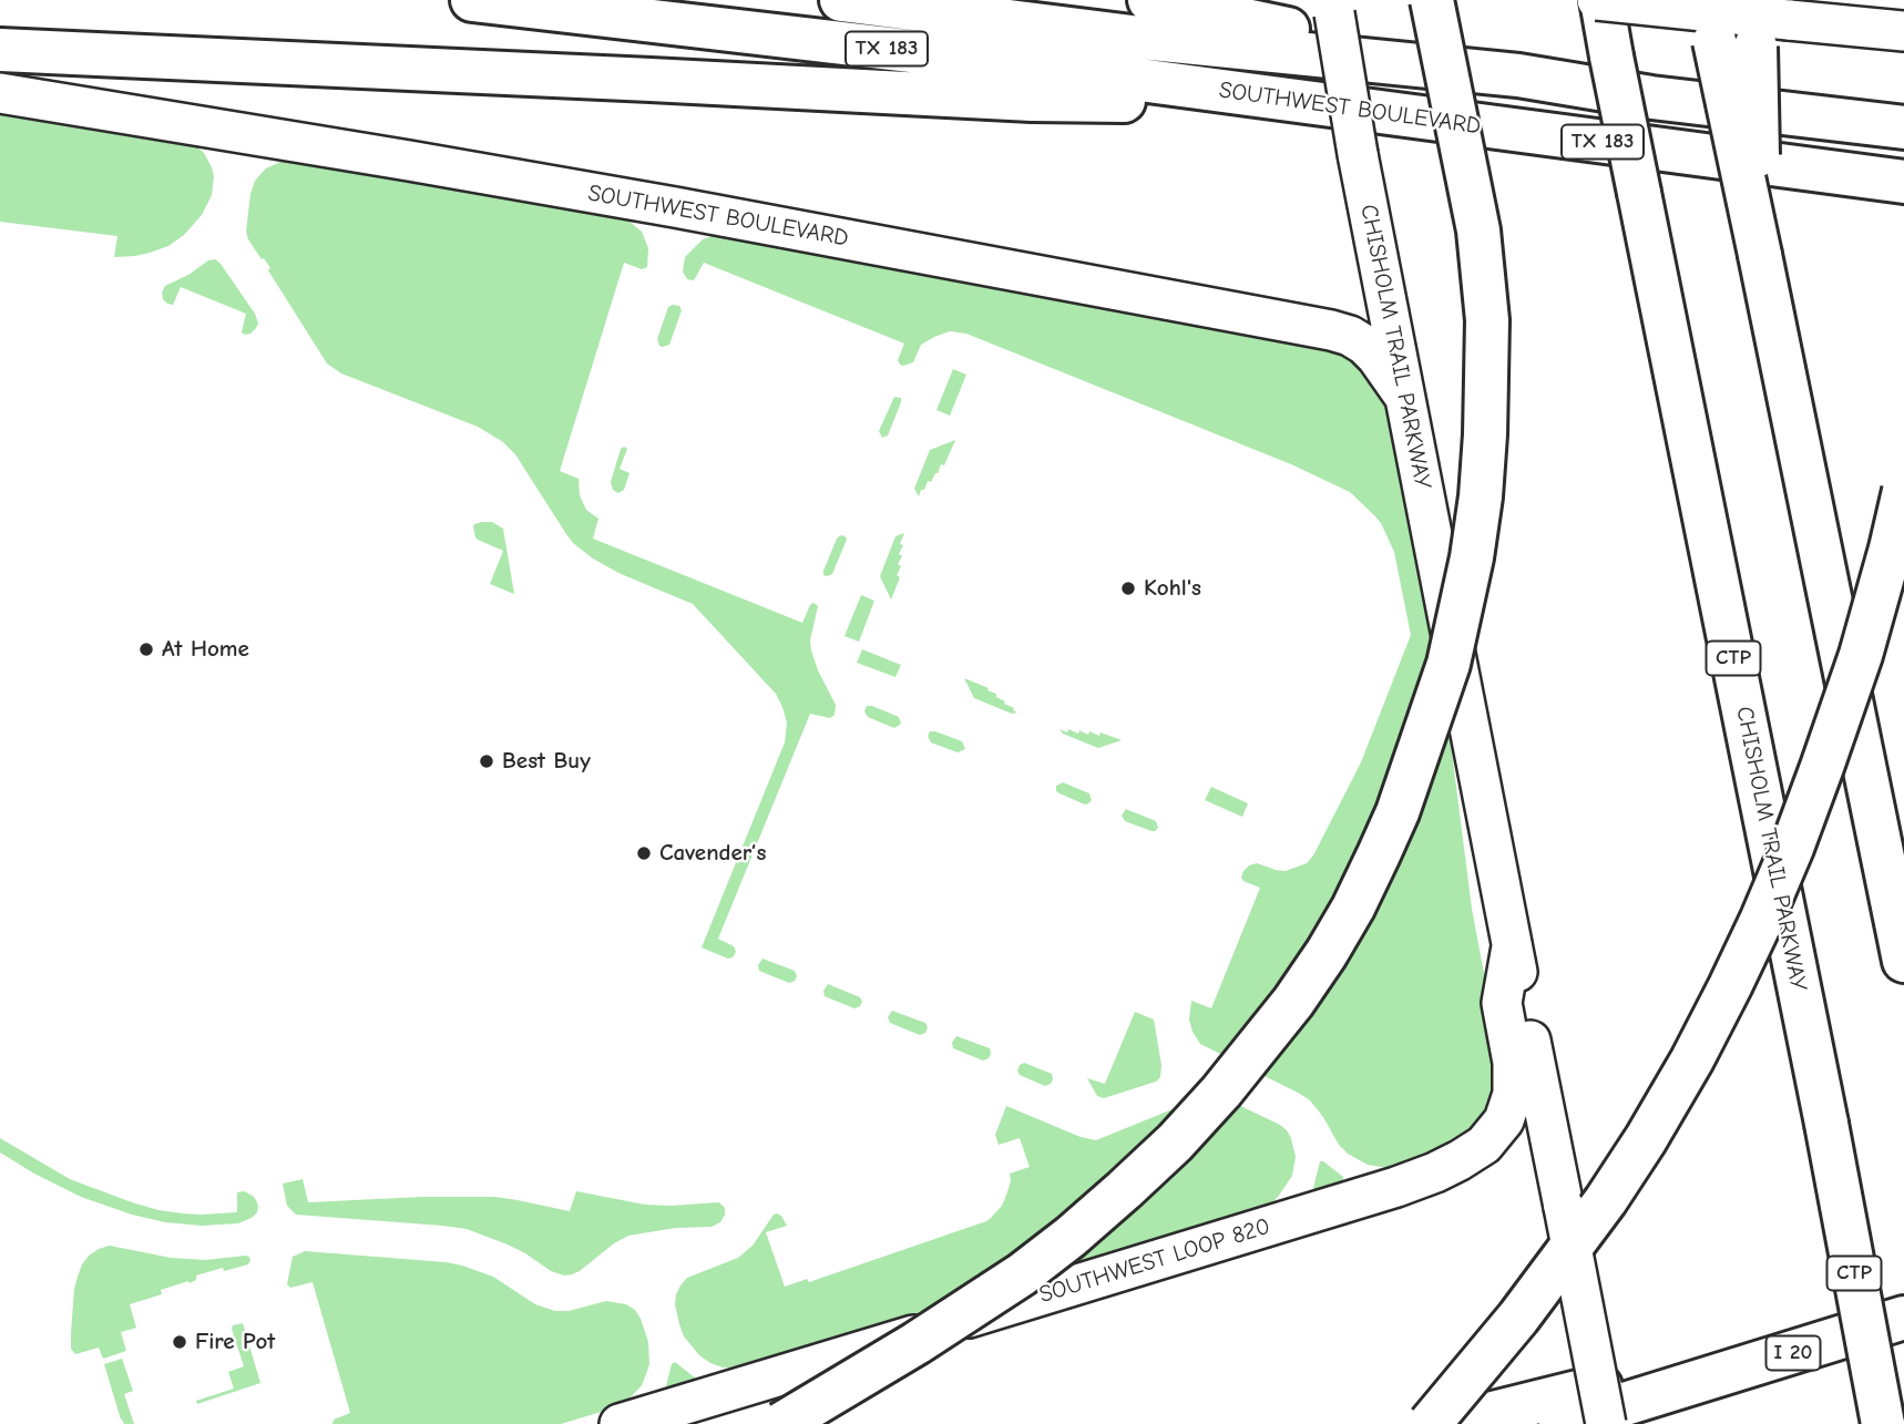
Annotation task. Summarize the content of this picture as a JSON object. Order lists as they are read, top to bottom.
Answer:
{
  "streets": {
    "highway": [
      "TX 183",
      "SOUTHWEST BOULEVARD",
      "CHISHOLM TRAIL PARKWAY",
      "CTP",
      "I 20"
    ],
    "main road": ["SOUTHWEST LOOP 820"]
  },
  "crossings": [
    ["SOUTHWEST BOULEVARD", "CHISHOLM TRAIL PARKWAY"],
    ["CHISHOLM TRAIL PARKWAY", "SOUTHWEST LOOP 820"]
  ],
  "places": [
    "Kohl's",
    "At Home",
    "Best Buy",
    "Cavender’s",
    "Fire Pot"
  ]
}
